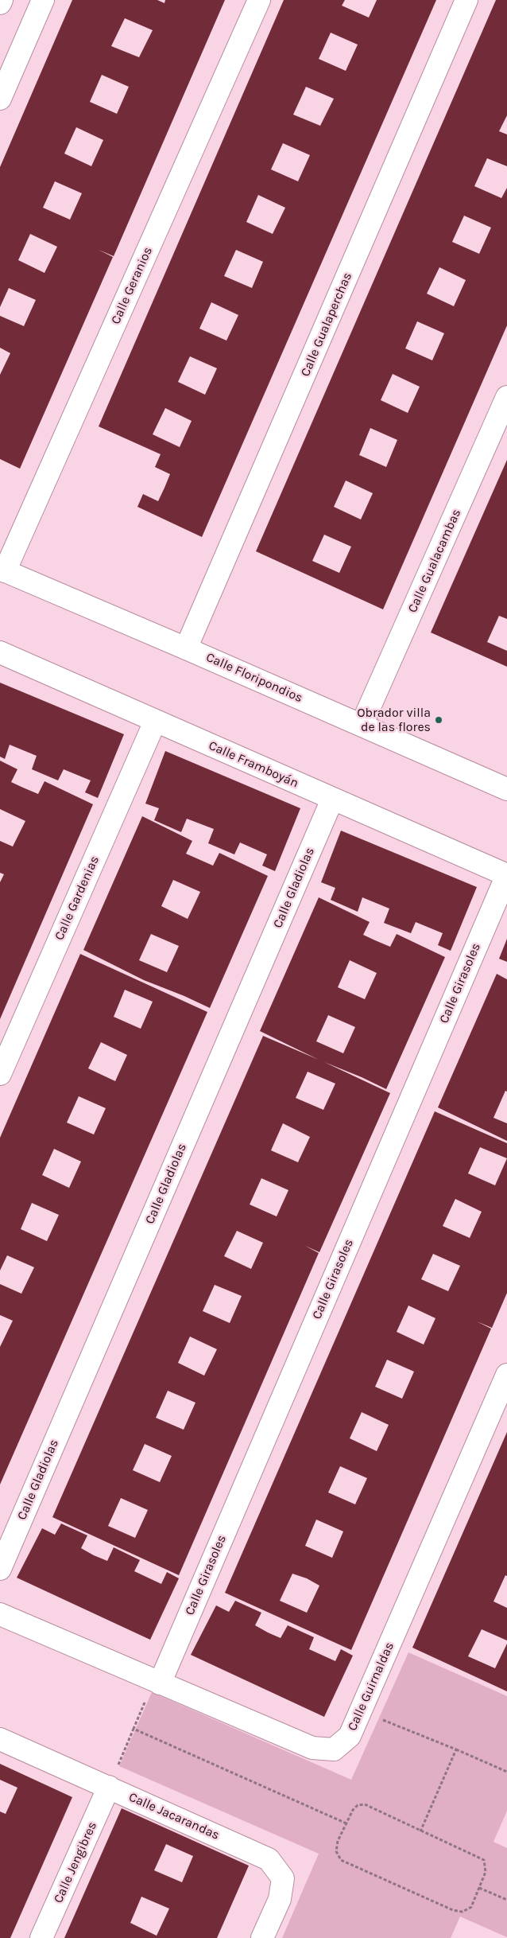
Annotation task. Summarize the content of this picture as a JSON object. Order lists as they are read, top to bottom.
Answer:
{
  "streets": {
    "street": [
      "Calle Geranios",
      "Calle Gualaperchas",
      "Calle Gualacambas",
      "Calle Floripondios",
      "Calle Framboyán",
      "Calle Gladiolas",
      "Calle Gardenias",
      "Calle Girasoles",
      "Calle Guirnaldas",
      "Calle Jacarandas",
      "Calle Jengibres"
    ]
  },
  "crossings": [
    ["Calle Geranios", "Calle Floripondios"],
    ["Calle Gualaperchas", "Calle Floripondios"],
    ["Calle Gualacambas", "Calle Floripondios"],
    ["Calle Framboyán", "Calle Gladiolas"],
    ["Calle Framboyán", "Calle Gardenias"],
    ["Calle Framboyán", "Calle Girasoles"],
    ["Calle Girasoles", "Calle Guirnaldas"],
    ["Calle Jacarandas", "Calle Jengibres"]
  ],
  "places": ["Obrador villa de las flores"]
}
